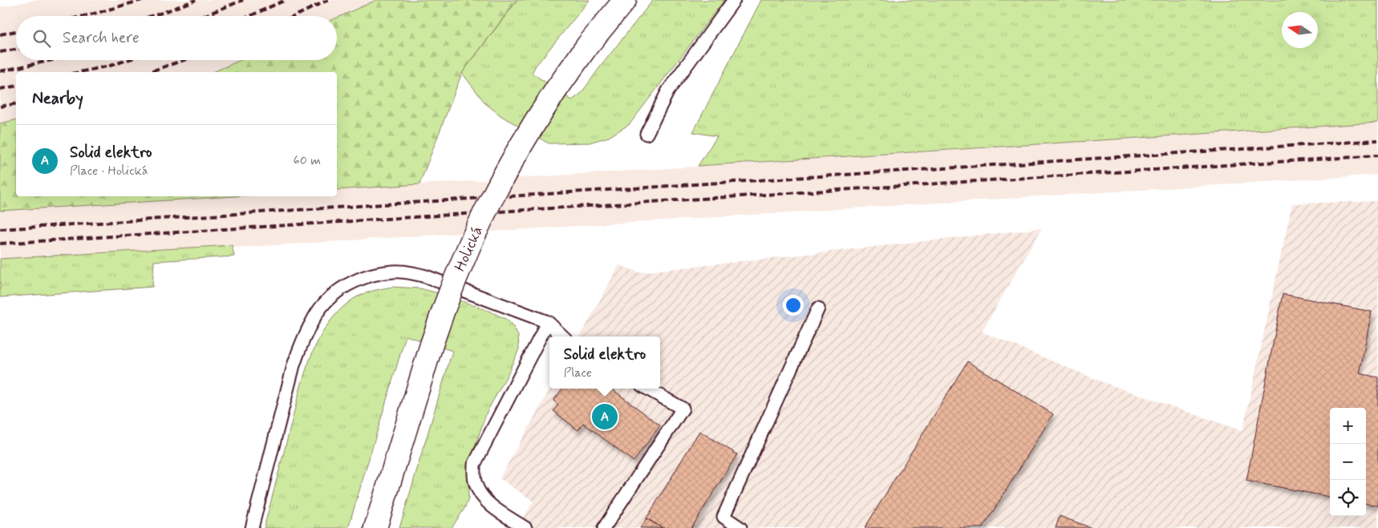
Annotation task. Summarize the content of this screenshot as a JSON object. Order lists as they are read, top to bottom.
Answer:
{
  "streets": {
    "street": ["Holická"]
  },
  "north": "left",
  "page": {
    "search": "Search here",
    "heading": "Nearby",
    "list": [
      {
        "mark": "A",
        "name": "Solid elektro",
        "note": "Place · Holická",
        "value": "60 m"
      }
    ],
    "popup": ["Solid elektro", "Place"],
    "pins": "A",
    "map_buttons": ["+", "−"]
  }
}
